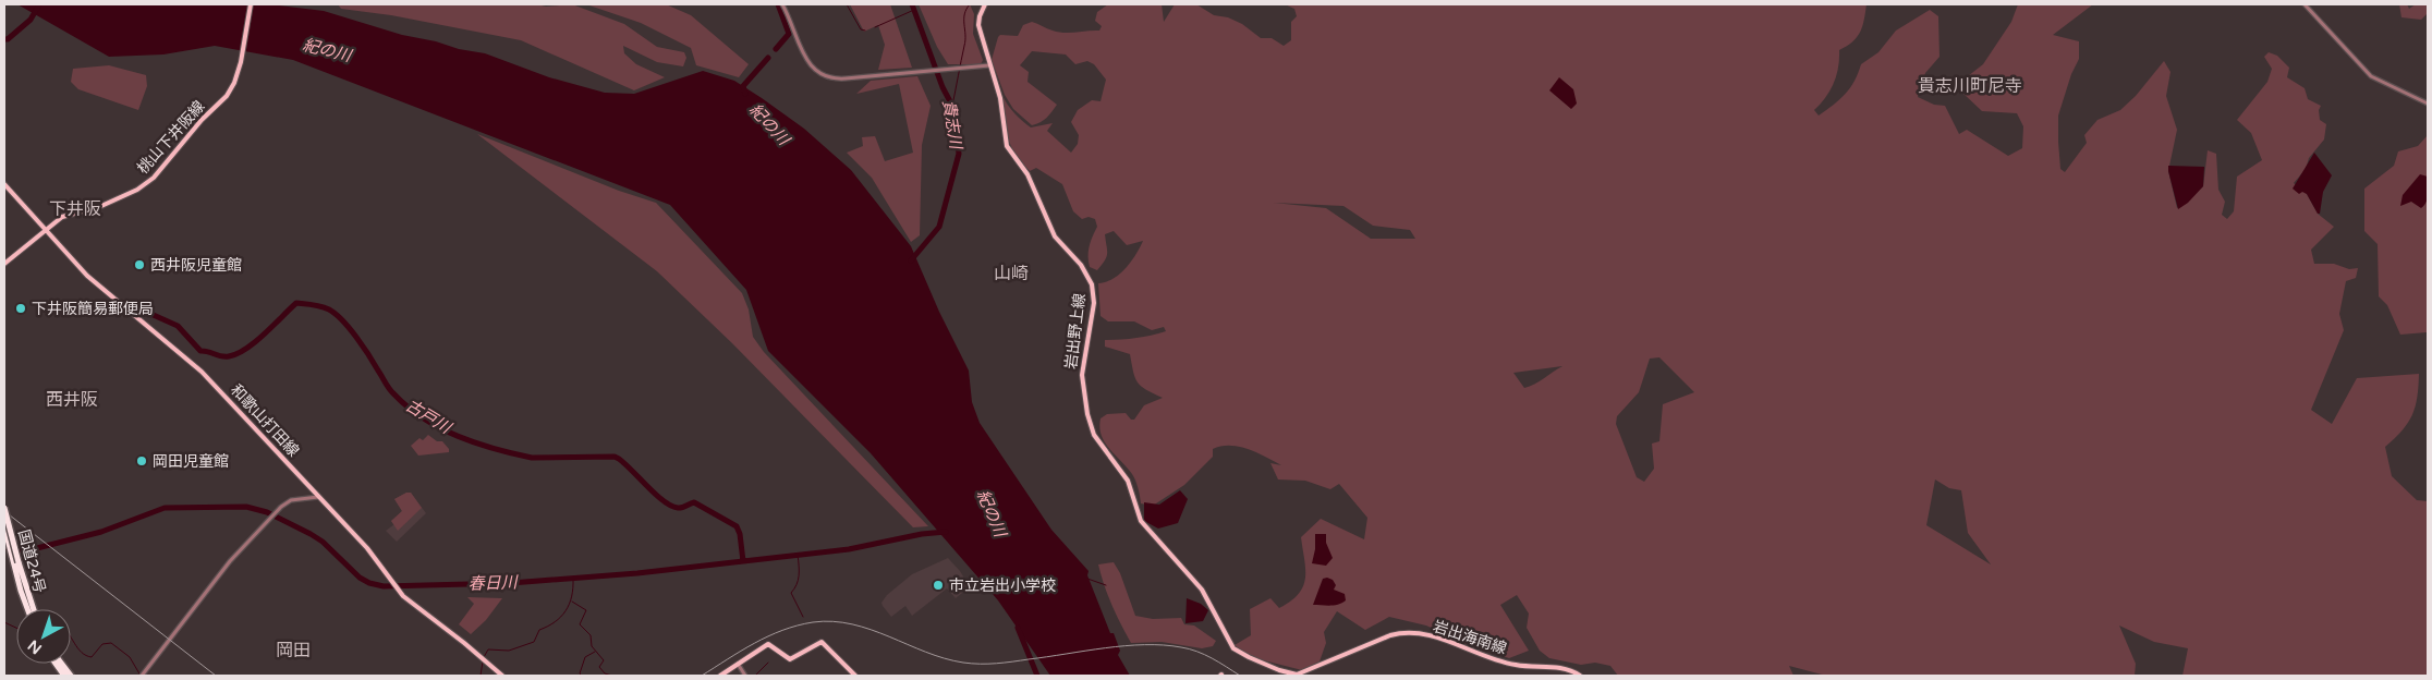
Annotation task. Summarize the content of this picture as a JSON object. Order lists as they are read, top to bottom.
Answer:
{
  "streets": {
    "highway": ["国道24号"],
    "main road": [
      "桃山下井阪線",
      "岩出野上線",
      "和歌山打田線",
      "岩出海南線"
    ]
  },
  "crossings": [
    ["桃山下井阪線", "和歌山打田線"],
    ["岩出野上線", "岩出海南線"]
  ],
  "districts": [
    "貴志川町尼寺",
    "下井阪",
    "山崎",
    "西井阪",
    "岡田"
  ],
  "water": [
    "紀の川",
    "貴志川",
    "古戸川",
    "春日川"
  ],
  "places": [
    "西井阪児童館",
    "下井阪簡易郵便局",
    "岡田児童館",
    "市立岩出小学校"
  ],
  "north": "bottom left"
}
